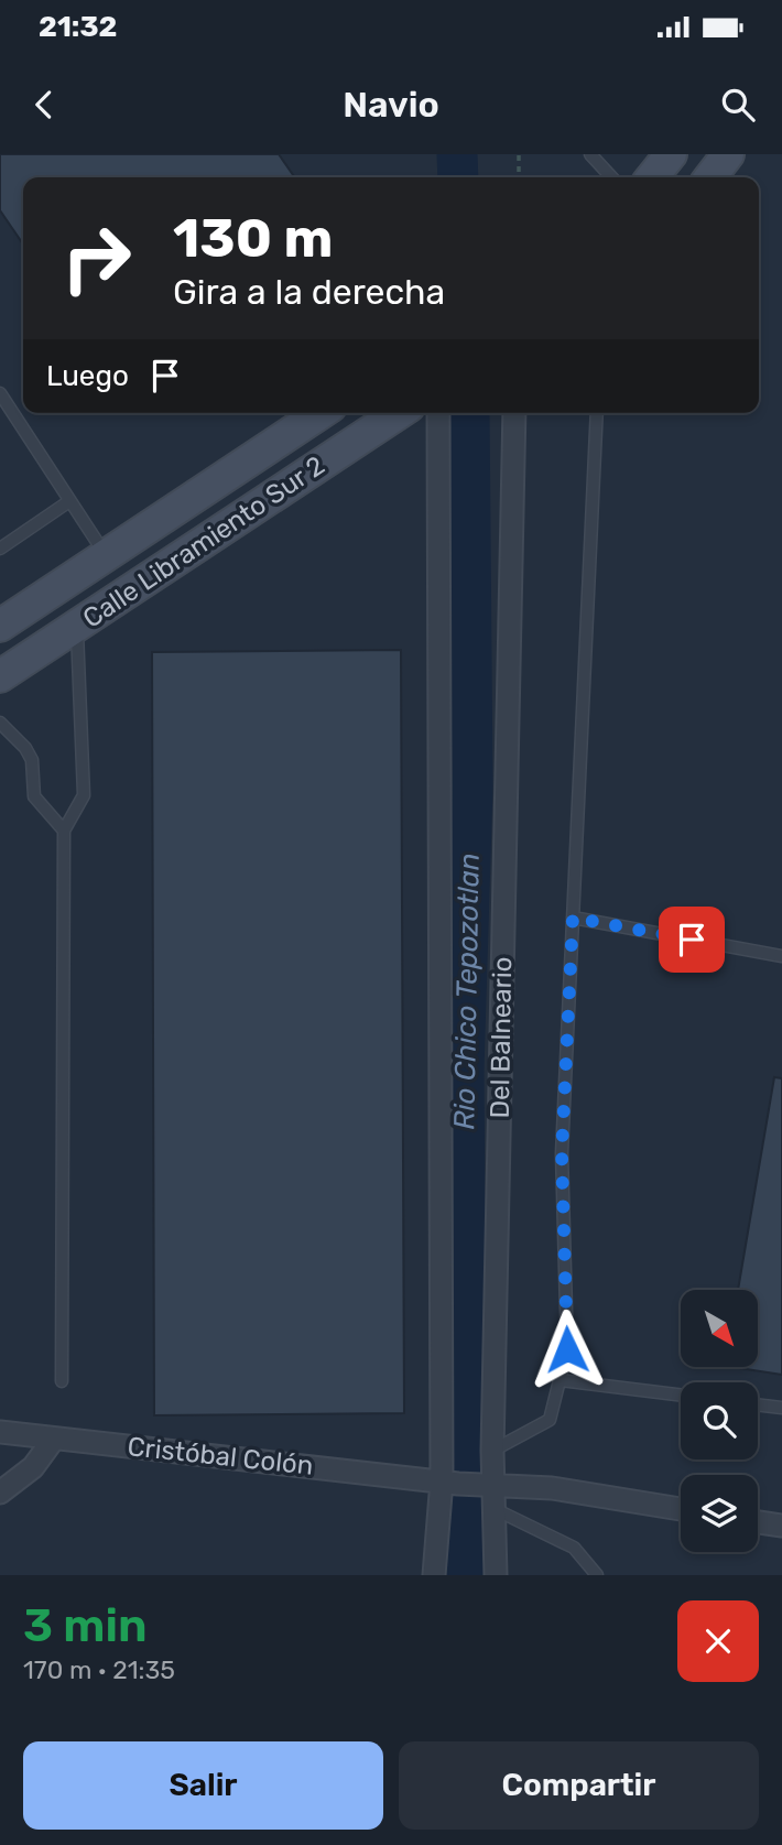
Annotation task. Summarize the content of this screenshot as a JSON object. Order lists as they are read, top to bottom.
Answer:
{
  "streets": {
    "main road": ["Calle Libramiento Sur 2"],
    "street": ["Del Balneario", "Cristóbal Colón"]
  },
  "crossings": [
    ["Del Balneario", "Cristóbal Colón"]
  ],
  "water": ["Rio Chico Tepozotlan"],
  "north": "bottom right",
  "page": {
    "status": "21:32",
    "header": "Navio",
    "turn": ["130 m", "Gira a la derecha"],
    "then": "Luego",
    "heading": ["3 min", "170 m · 21:35"],
    "buttons": ["Salir", "Compartir"]
  }
}
